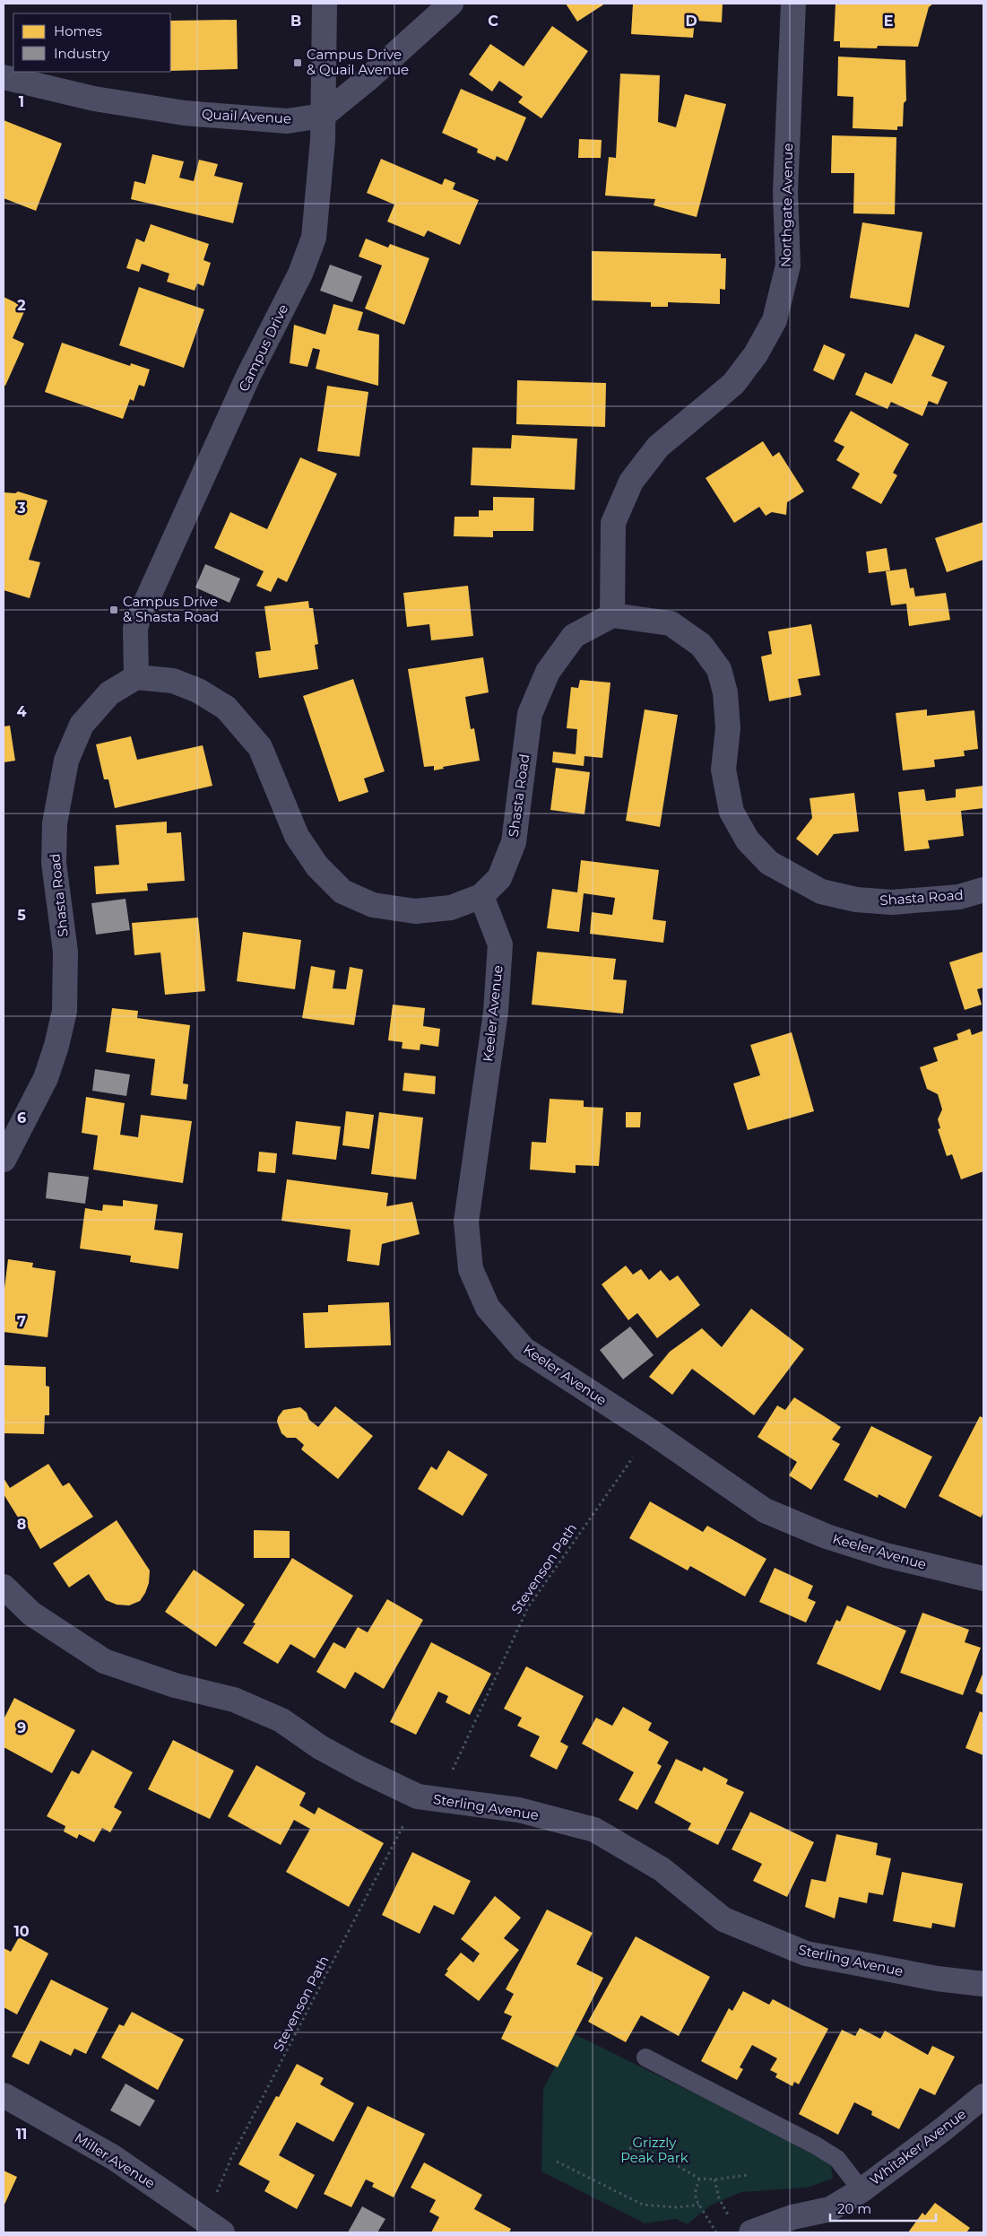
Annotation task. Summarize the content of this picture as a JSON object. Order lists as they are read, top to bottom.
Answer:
{
  "streets": {
    "street": [
      "Quail Avenue",
      "Northgate Avenue",
      "Campus Drive",
      "Shasta Road",
      "Keeler Avenue",
      "Sterling Avenue",
      "Whitaker Avenue",
      "Miller Avenue"
    ],
    "path": ["Stevenson Path"]
  },
  "crossings": [
    ["Quail Avenue", "Campus Drive"],
    ["Northgate Avenue", "Shasta Road"],
    ["Campus Drive", "Shasta Road"],
    ["Shasta Road", "Keeler Avenue"],
    ["Keeler Avenue", "Stevenson Path"],
    ["Stevenson Path", "Sterling Avenue"],
    ["Stevenson Path", "Miller Avenue"]
  ],
  "parks": ["Grizzly Peak Park"],
  "places": {
    "transit": ["Campus Drive & Quail Avenue", "Campus Drive & Shasta Road"]
  },
  "legend": ["Homes", "Industry"],
  "scale_bar": "20 m",
  "grid": {
    "columns": [
      "B",
      "C",
      "D",
      "E"
    ],
    "rows": [
      "1",
      "2",
      "3",
      "4",
      "5",
      "6",
      "7",
      "8",
      "9",
      "10",
      "11"
    ]
  }
}
